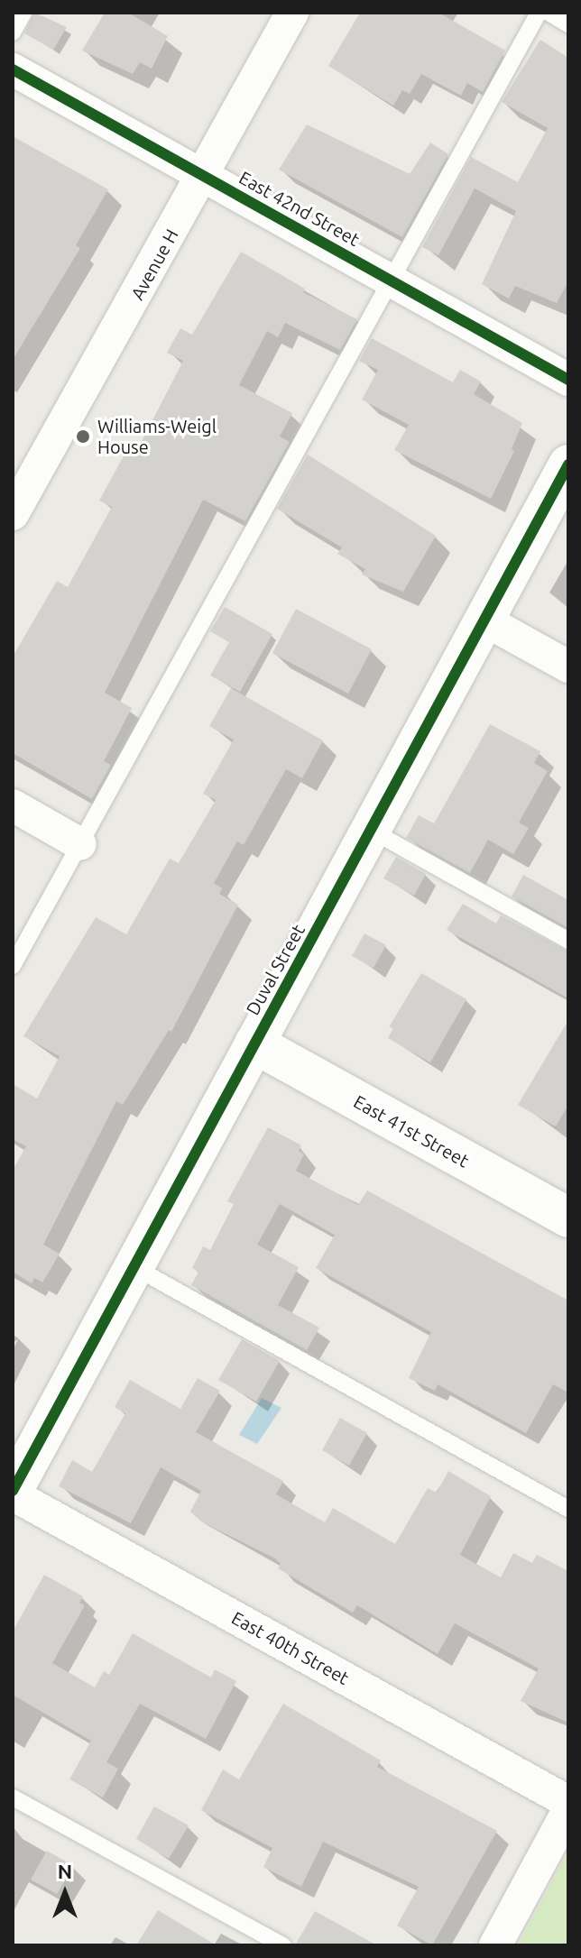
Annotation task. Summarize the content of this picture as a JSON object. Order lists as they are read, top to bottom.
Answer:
{
  "streets": {
    "street": [
      "East 42nd Street",
      "Avenue H",
      "Duval Street",
      "East 41st Street",
      "East 40th Street"
    ]
  },
  "crossings": [
    ["East 42nd Street", "Avenue H"],
    ["Duval Street", "East 41st Street"],
    ["Duval Street", "East 40th Street"]
  ],
  "places": ["Williams-Weigl House"],
  "north": "top"
}
